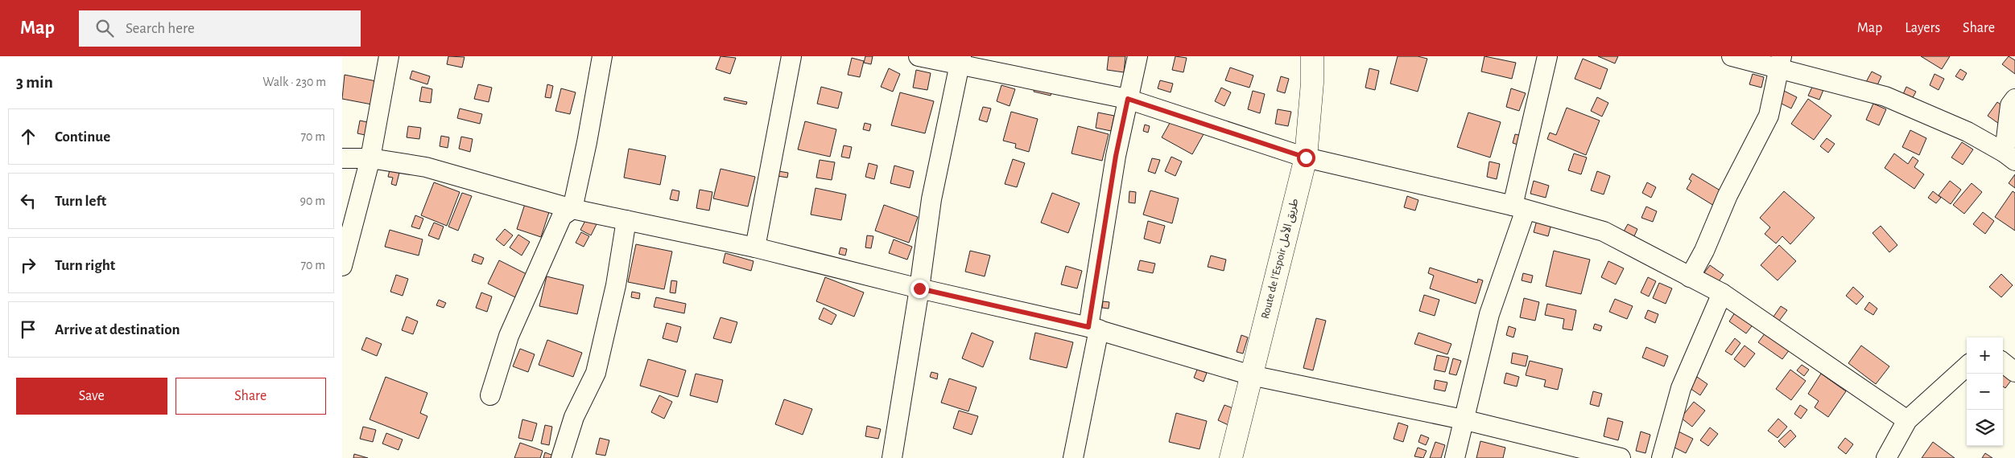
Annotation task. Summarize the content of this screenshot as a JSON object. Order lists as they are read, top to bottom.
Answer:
{
  "streets": {
    "highway": ["Route de l’Espoir طريق الأمل"]
  },
  "page": {
    "header": "Map",
    "search": "Search here",
    "nav": ["Map", "Layers", "Share"],
    "heading": ["3 min", "Walk · 230 m"],
    "list": [
      ["Continue", "70 m"],
      ["Turn left", "90 m"],
      ["Turn right", "70 m"],
      "Arrive at destination"
    ],
    "map_buttons": ["+", "−"],
    "buttons": ["Save", "Share"]
  }
}
